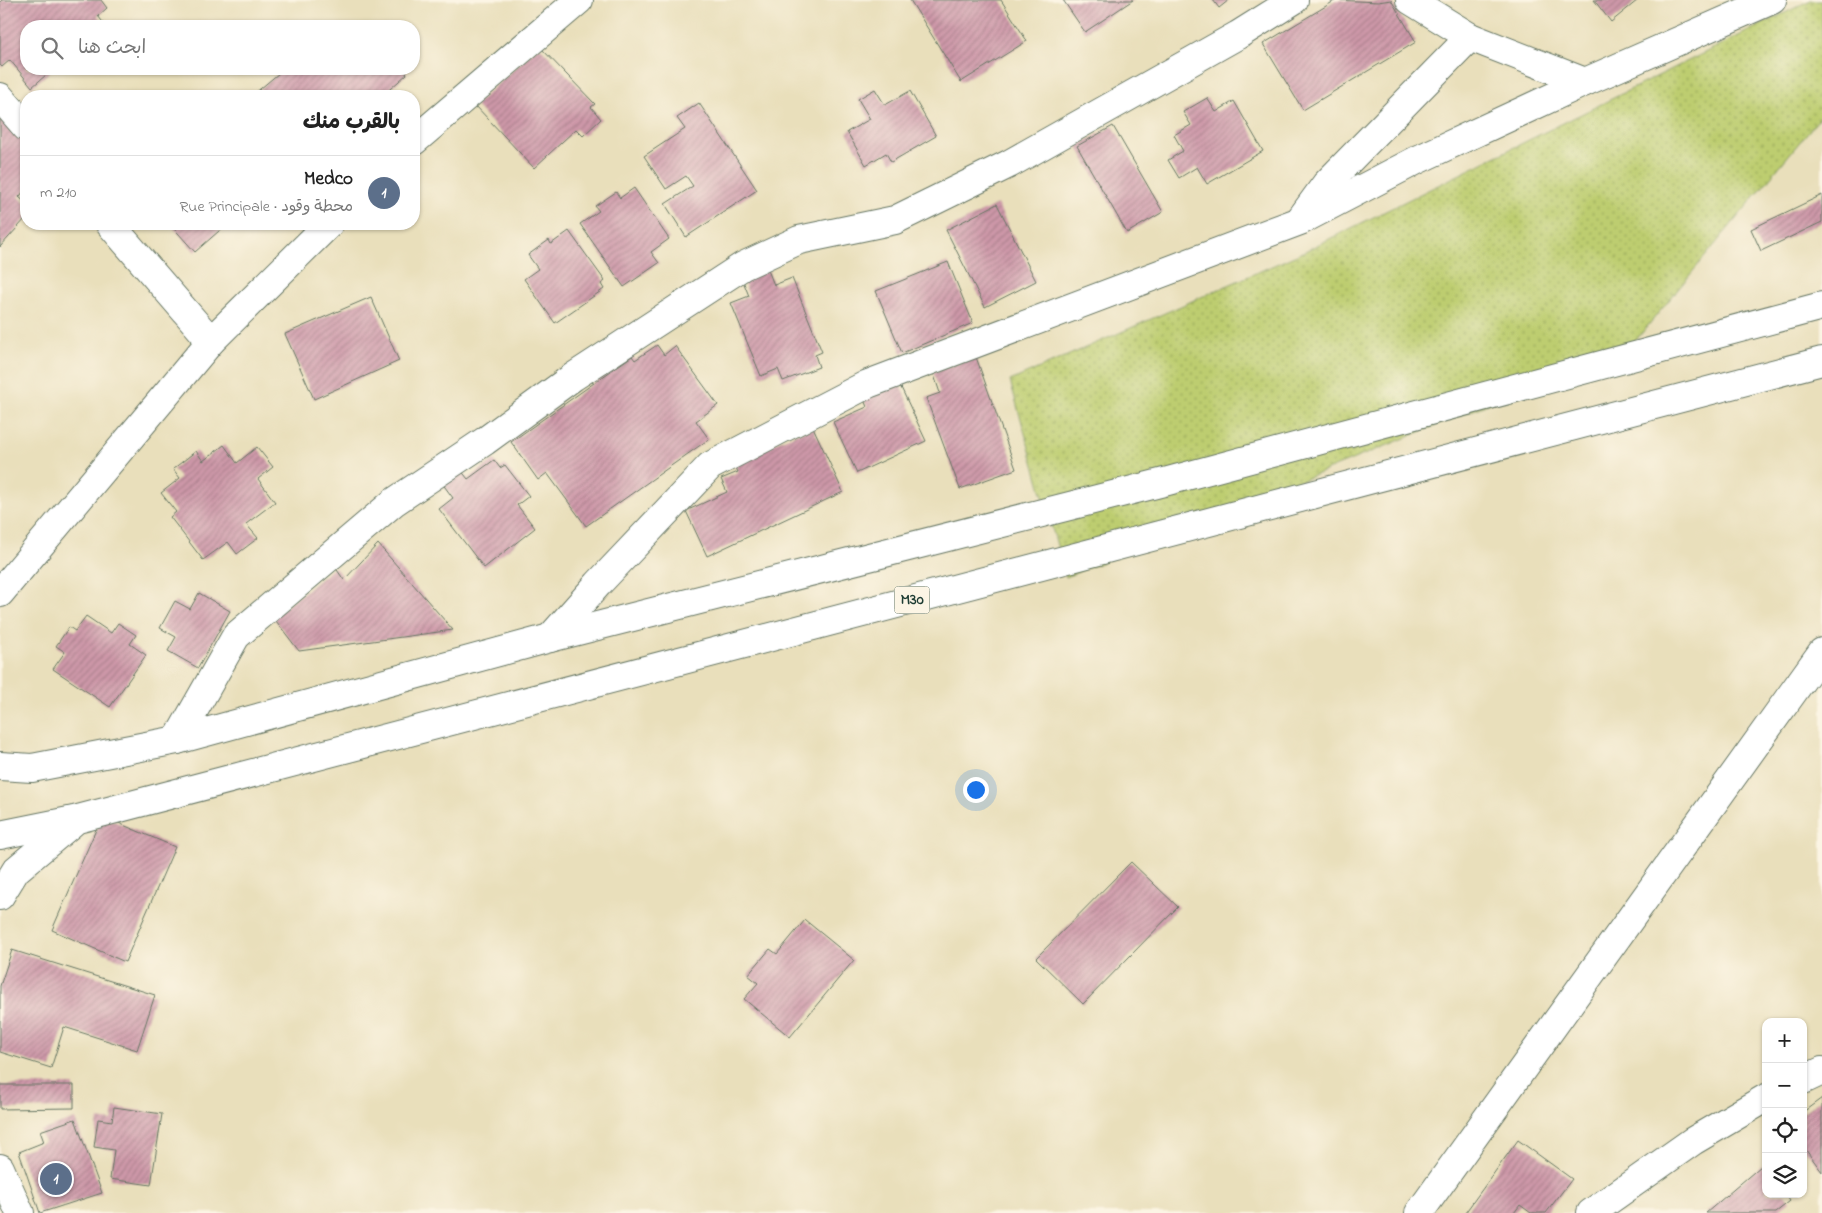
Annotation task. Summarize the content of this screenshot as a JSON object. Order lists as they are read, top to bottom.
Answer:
{
  "streets": {
    "main road": ["M30"]
  },
  "page": {
    "search": "ابحث هنا",
    "heading": "بالقرب منك",
    "list": [
      {
        "mark": "1",
        "name": "Medco",
        "note": "محطة وقود · Rue Principale",
        "value": "210 m"
      }
    ],
    "map_buttons": ["+", "−"],
    "pins": "1"
  }
}
